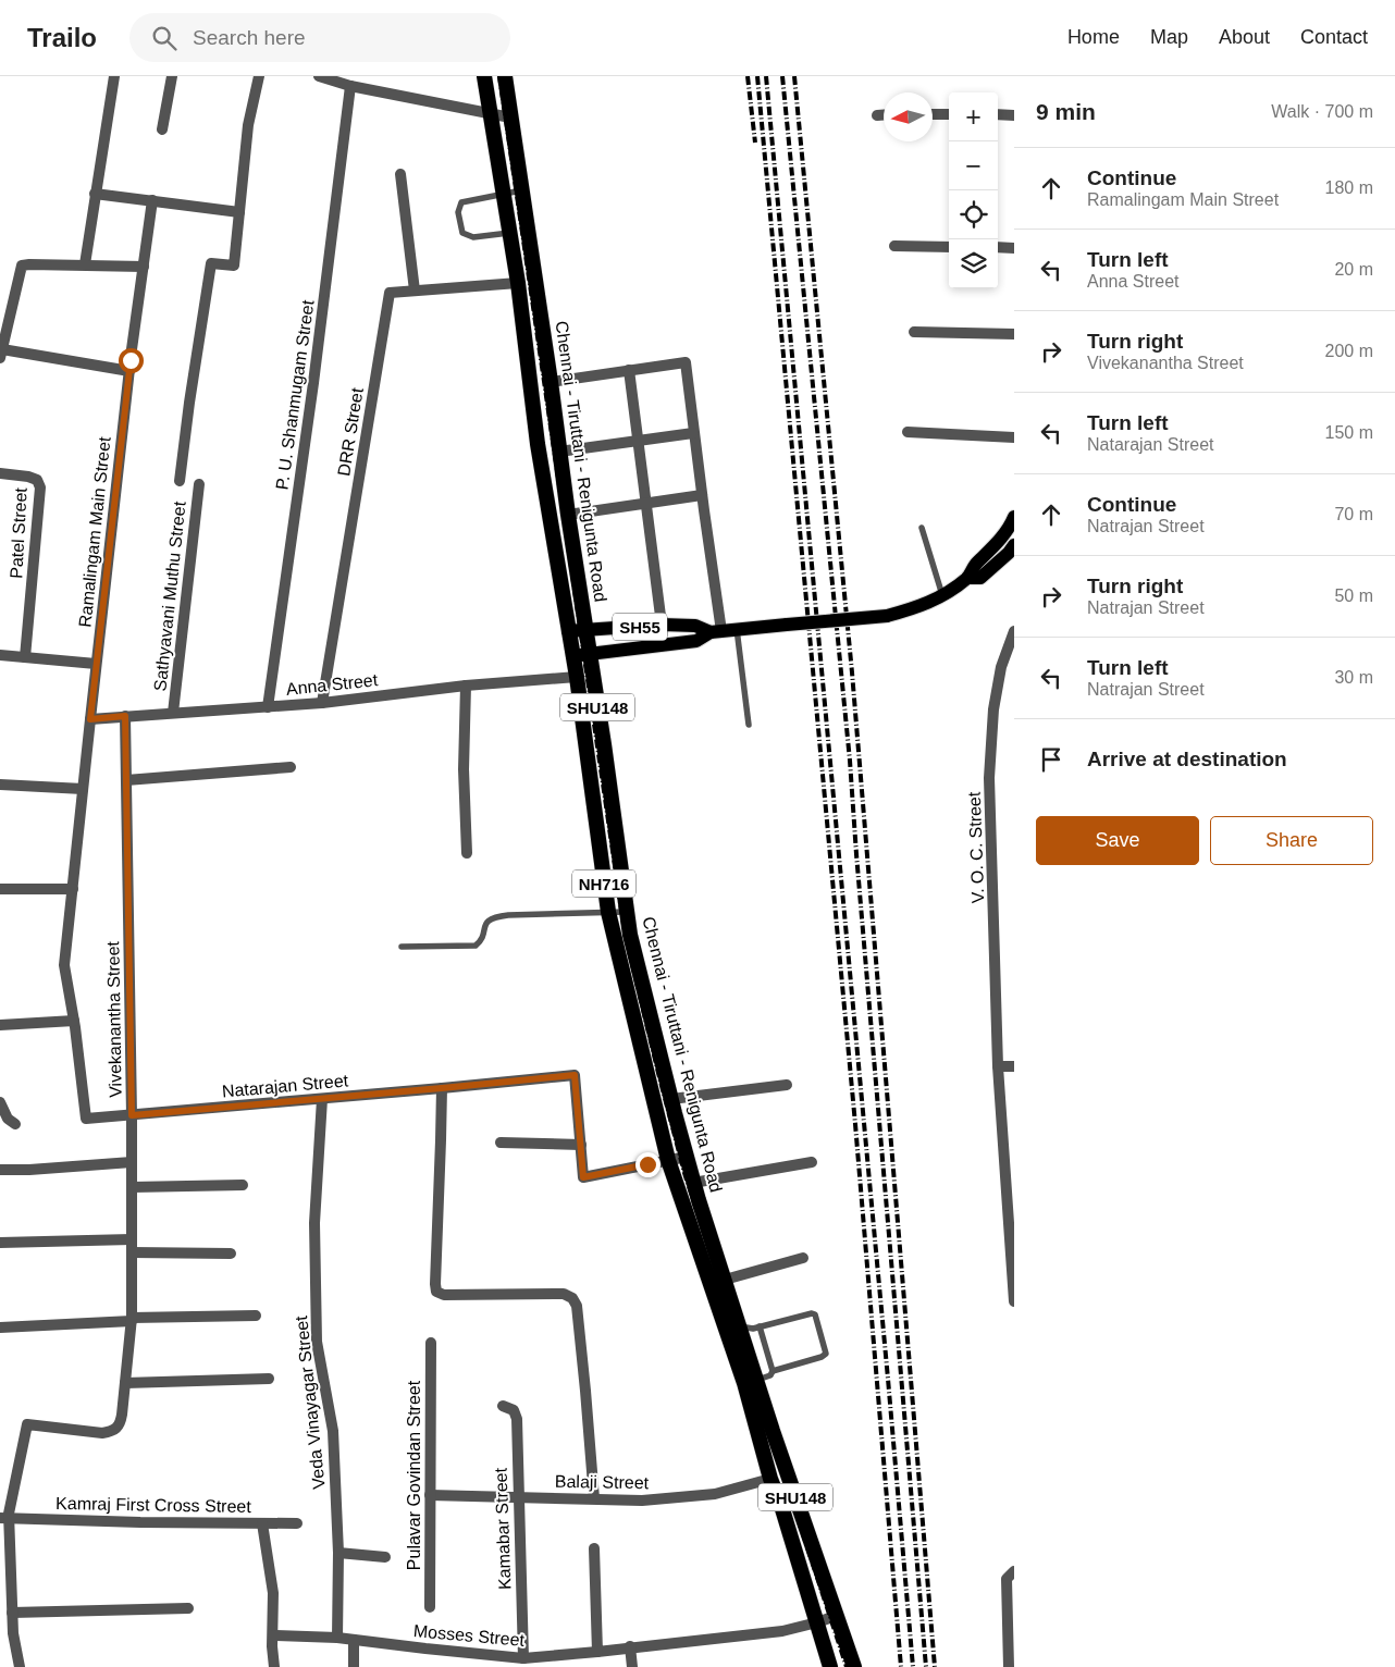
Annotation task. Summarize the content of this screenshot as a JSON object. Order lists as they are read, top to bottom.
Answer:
{
  "streets": {
    "highway": ["Chennai - Tiruttani - Renigunta Road", "SHU148", "NH716"],
    "main road": ["SH55"],
    "street": [
      "P. U. Shanmugam Street",
      "DRR Street",
      "Ramalingam Main Street",
      "Patel Street",
      "Sathyavani Muthu Street",
      "Anna Street",
      "V. O. C. Street",
      "Vivekanantha Street",
      "Natarajan Street",
      "Veda Vinayagar Street",
      "Pulavar Govindan Street",
      "Balaji Street",
      "Kamraj First Cross Street",
      "Kamabar Street",
      "Mosses Street"
    ]
  },
  "crossings": [
    ["P. U. Shanmugam Street", "Anna Street"],
    ["DRR Street", "Chennai - Tiruttani - Renigunta Road"],
    ["DRR Street", "Anna Street"],
    ["Chennai - Tiruttani - Renigunta Road", "SH55"],
    ["Chennai - Tiruttani - Renigunta Road", "Anna Street"],
    ["Chennai - Tiruttani - Renigunta Road", "Balaji Street"],
    ["Chennai - Tiruttani - Renigunta Road", "Mosses Street"],
    ["Ramalingam Main Street", "Anna Street"],
    ["Sathyavani Muthu Street", "Anna Street"],
    ["Anna Street", "Vivekanantha Street"],
    ["Vivekanantha Street", "Natarajan Street"],
    ["Vivekanantha Street", "Kamraj First Cross Street"],
    ["Natarajan Street", "Veda Vinayagar Street"],
    ["Veda Vinayagar Street", "Mosses Street"],
    ["Pulavar Govindan Street", "Balaji Street"],
    ["Balaji Street", "Kamabar Street"],
    ["Kamabar Street", "Mosses Street"]
  ],
  "north": "left",
  "page": {
    "header": "Trailo",
    "search": "Search here",
    "nav": [
      "Home",
      "Map",
      "About",
      "Contact"
    ],
    "heading": ["9 min", "Walk · 700 m"],
    "map_buttons": ["+", "−"],
    "list": [
      ["Continue", "Ramalingam Main Street", "180 m"],
      ["Turn left", "Anna Street", "20 m"],
      ["Turn right", "Vivekanantha Street", "200 m"],
      ["Turn left", "Natarajan Street", "150 m"],
      ["Continue", "Natrajan Street", "70 m"],
      ["Turn right", "Natrajan Street", "50 m"],
      ["Turn left", "Natrajan Street", "30 m"],
      "Arrive at destination"
    ],
    "buttons": ["Save", "Share"]
  }
}
